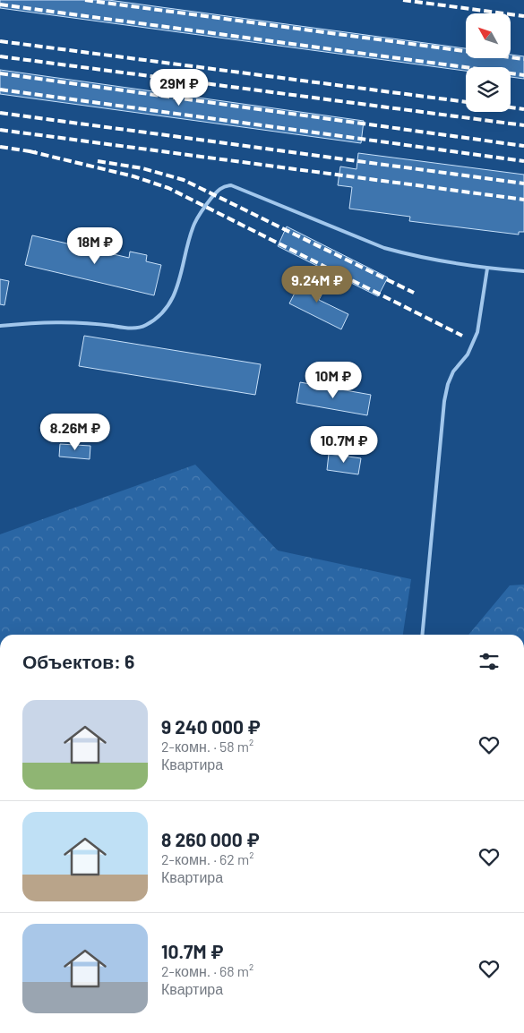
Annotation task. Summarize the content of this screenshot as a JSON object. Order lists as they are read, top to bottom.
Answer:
{
  "north": "top left",
  "page": {
    "price": [
      "29M ₽",
      "18M ₽",
      "9.24M ₽",
      "10M ₽",
      "8.26M ₽",
      "10.7M ₽"
    ],
    "heading": "Объектов: 6",
    "list": [
      {
        "name": "9 240 000 ₽",
        "note": "2-комн. · 58 m² · Квартира"
      },
      {
        "name": "8 260 000 ₽",
        "note": "2-комн. · 62 m² · Квартира"
      },
      {
        "name": "10.7M ₽",
        "note": "2-комн. · 68 m² · Квартира"
      }
    ]
  }
}
